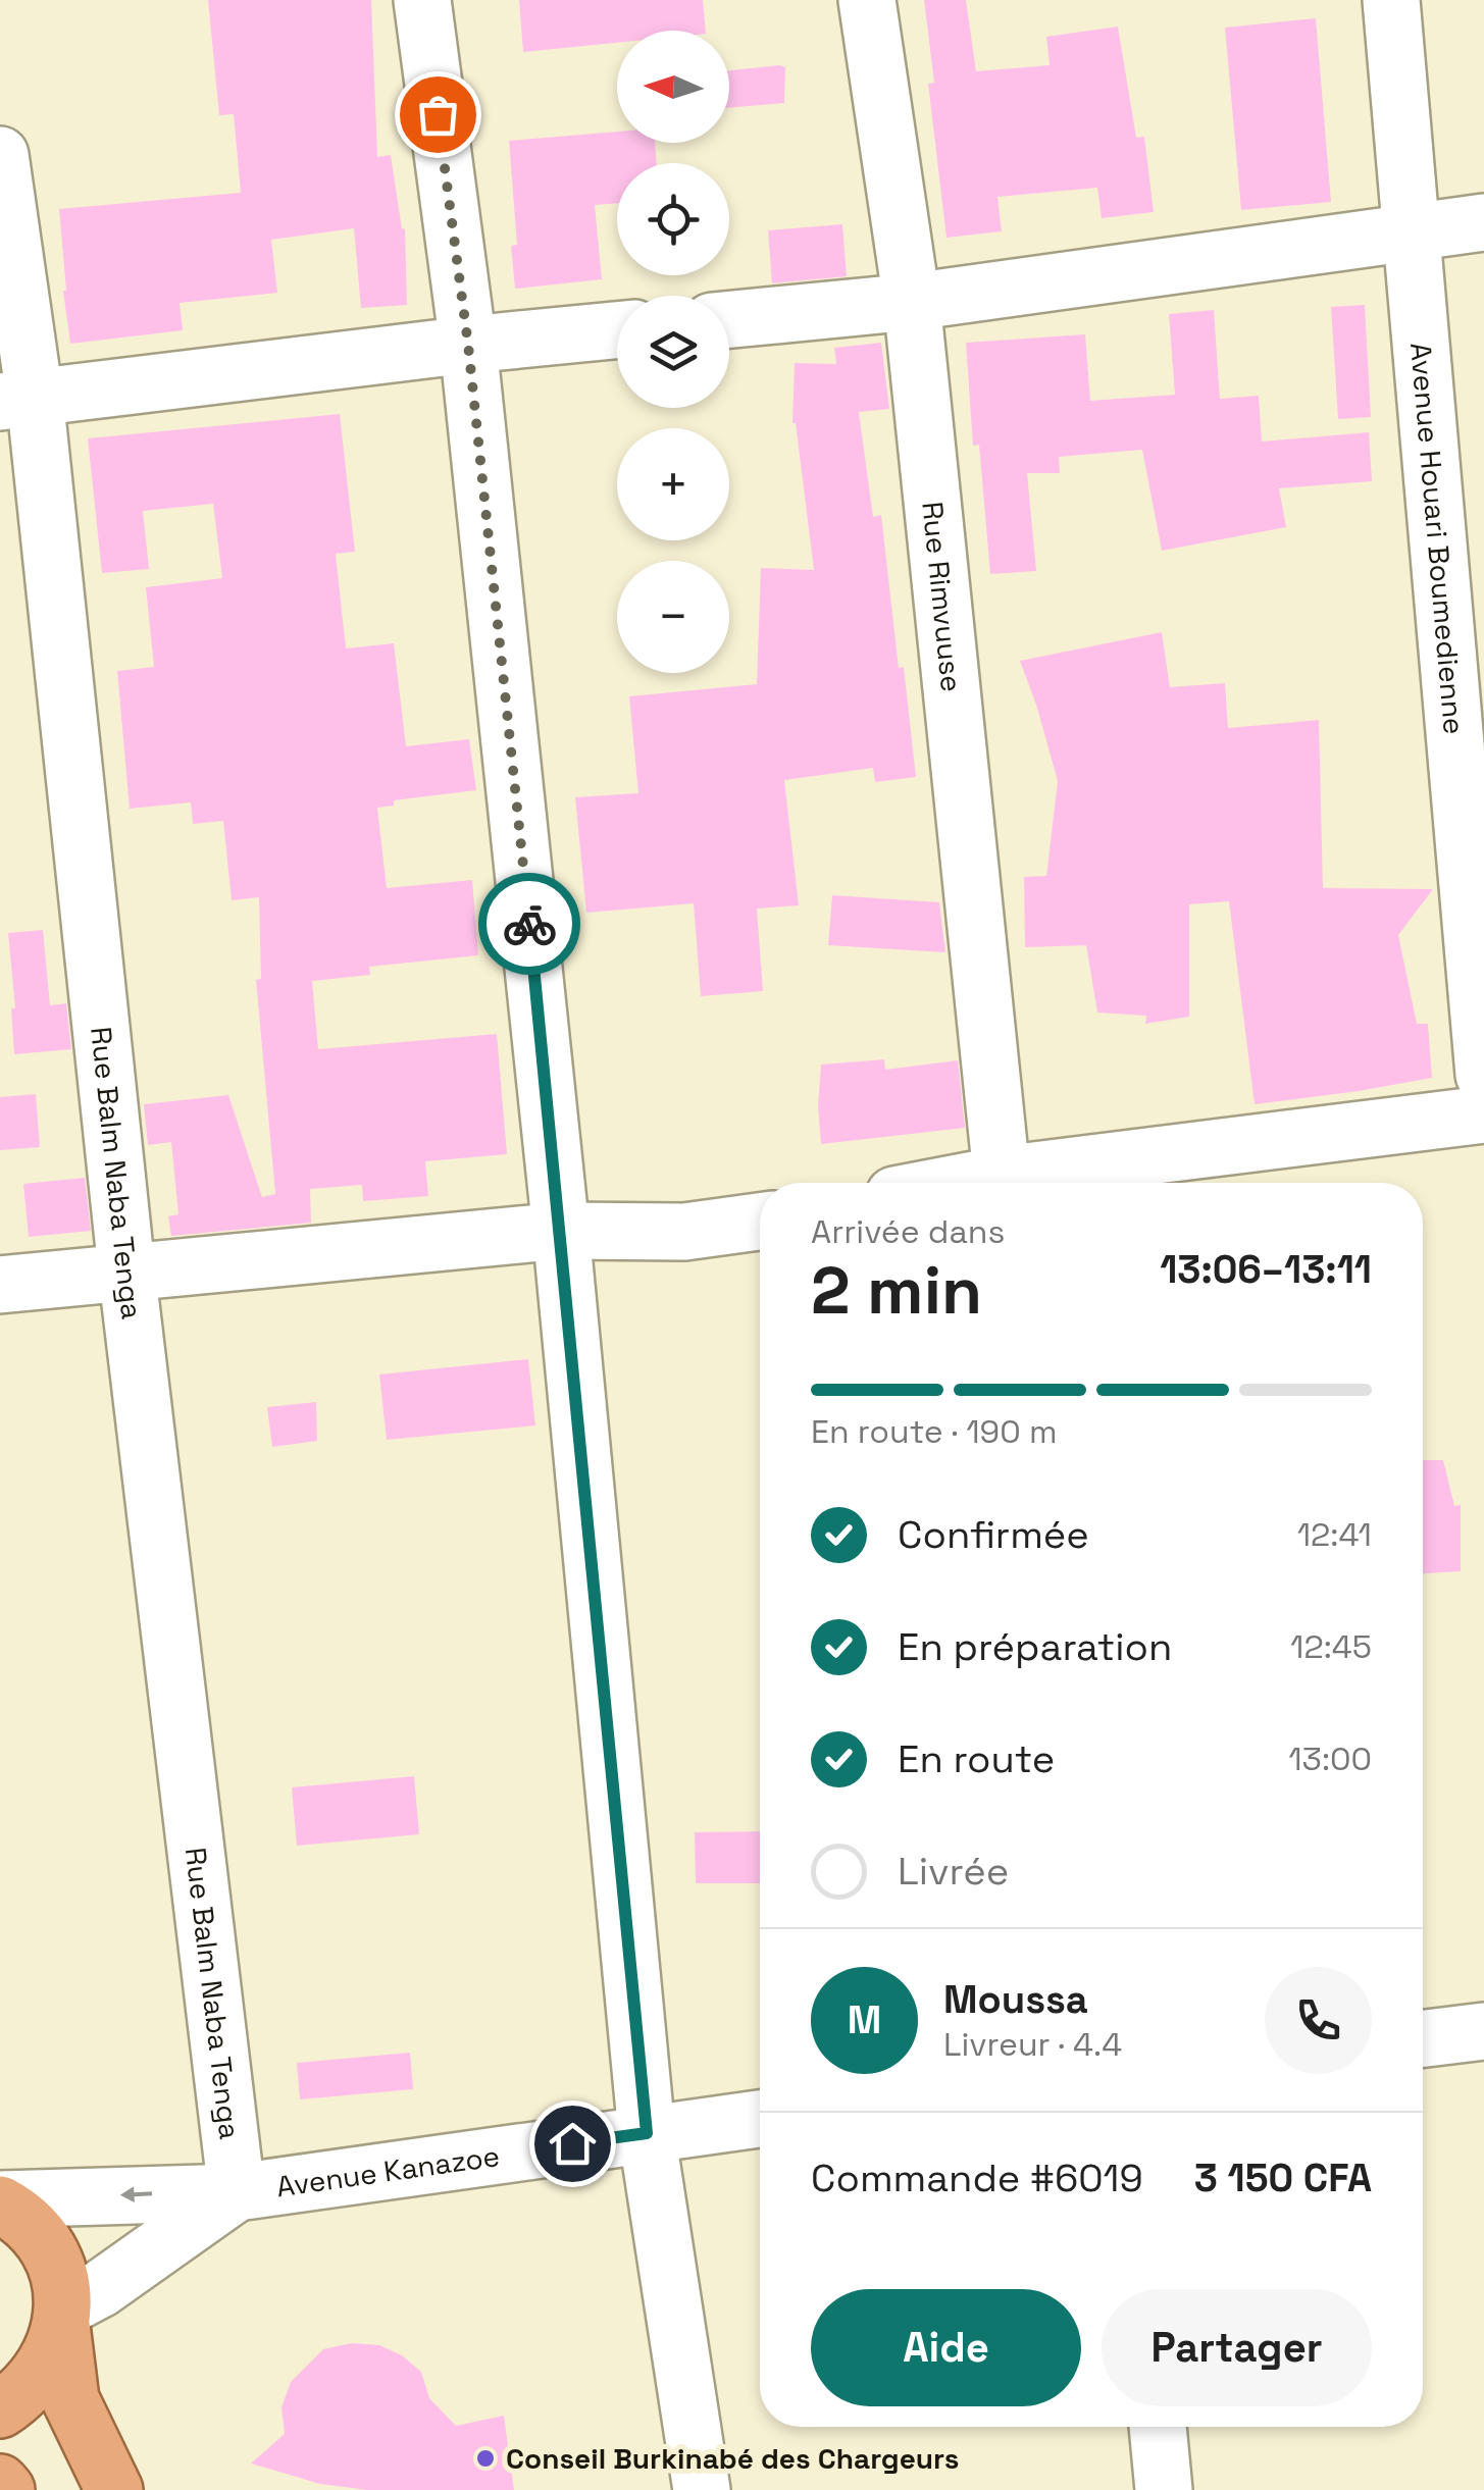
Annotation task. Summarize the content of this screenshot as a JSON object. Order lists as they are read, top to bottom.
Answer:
{
  "streets": {
    "street": [
      "Avenue Houari Boumedienne",
      "Rue Rimvuuse",
      "Rue Balm Naba Tenga",
      "Avenue Kanazoe"
    ]
  },
  "crossings": [
    ["Rue Balm Naba Tenga", "Avenue Kanazoe"]
  ],
  "places": ["Conseil Burkinabé des Chargeurs"],
  "north": "left",
  "page": {
    "map_buttons": ["+", "−"],
    "heading": ["2 min", "Arrivée dans", "13:06–13:11"],
    "panel": [
      "Moussa",
      "Livreur · 4.4",
      "Commande #6019",
      "3 150 CFA"
    ],
    "bar": "En route · 190 m",
    "list": [
      ["Confirmée", "12:41"],
      ["En préparation", "12:45"],
      ["En route", "13:00"],
      "Livrée"
    ],
    "round": "M",
    "buttons": ["Aide", "Partager"]
  }
}
